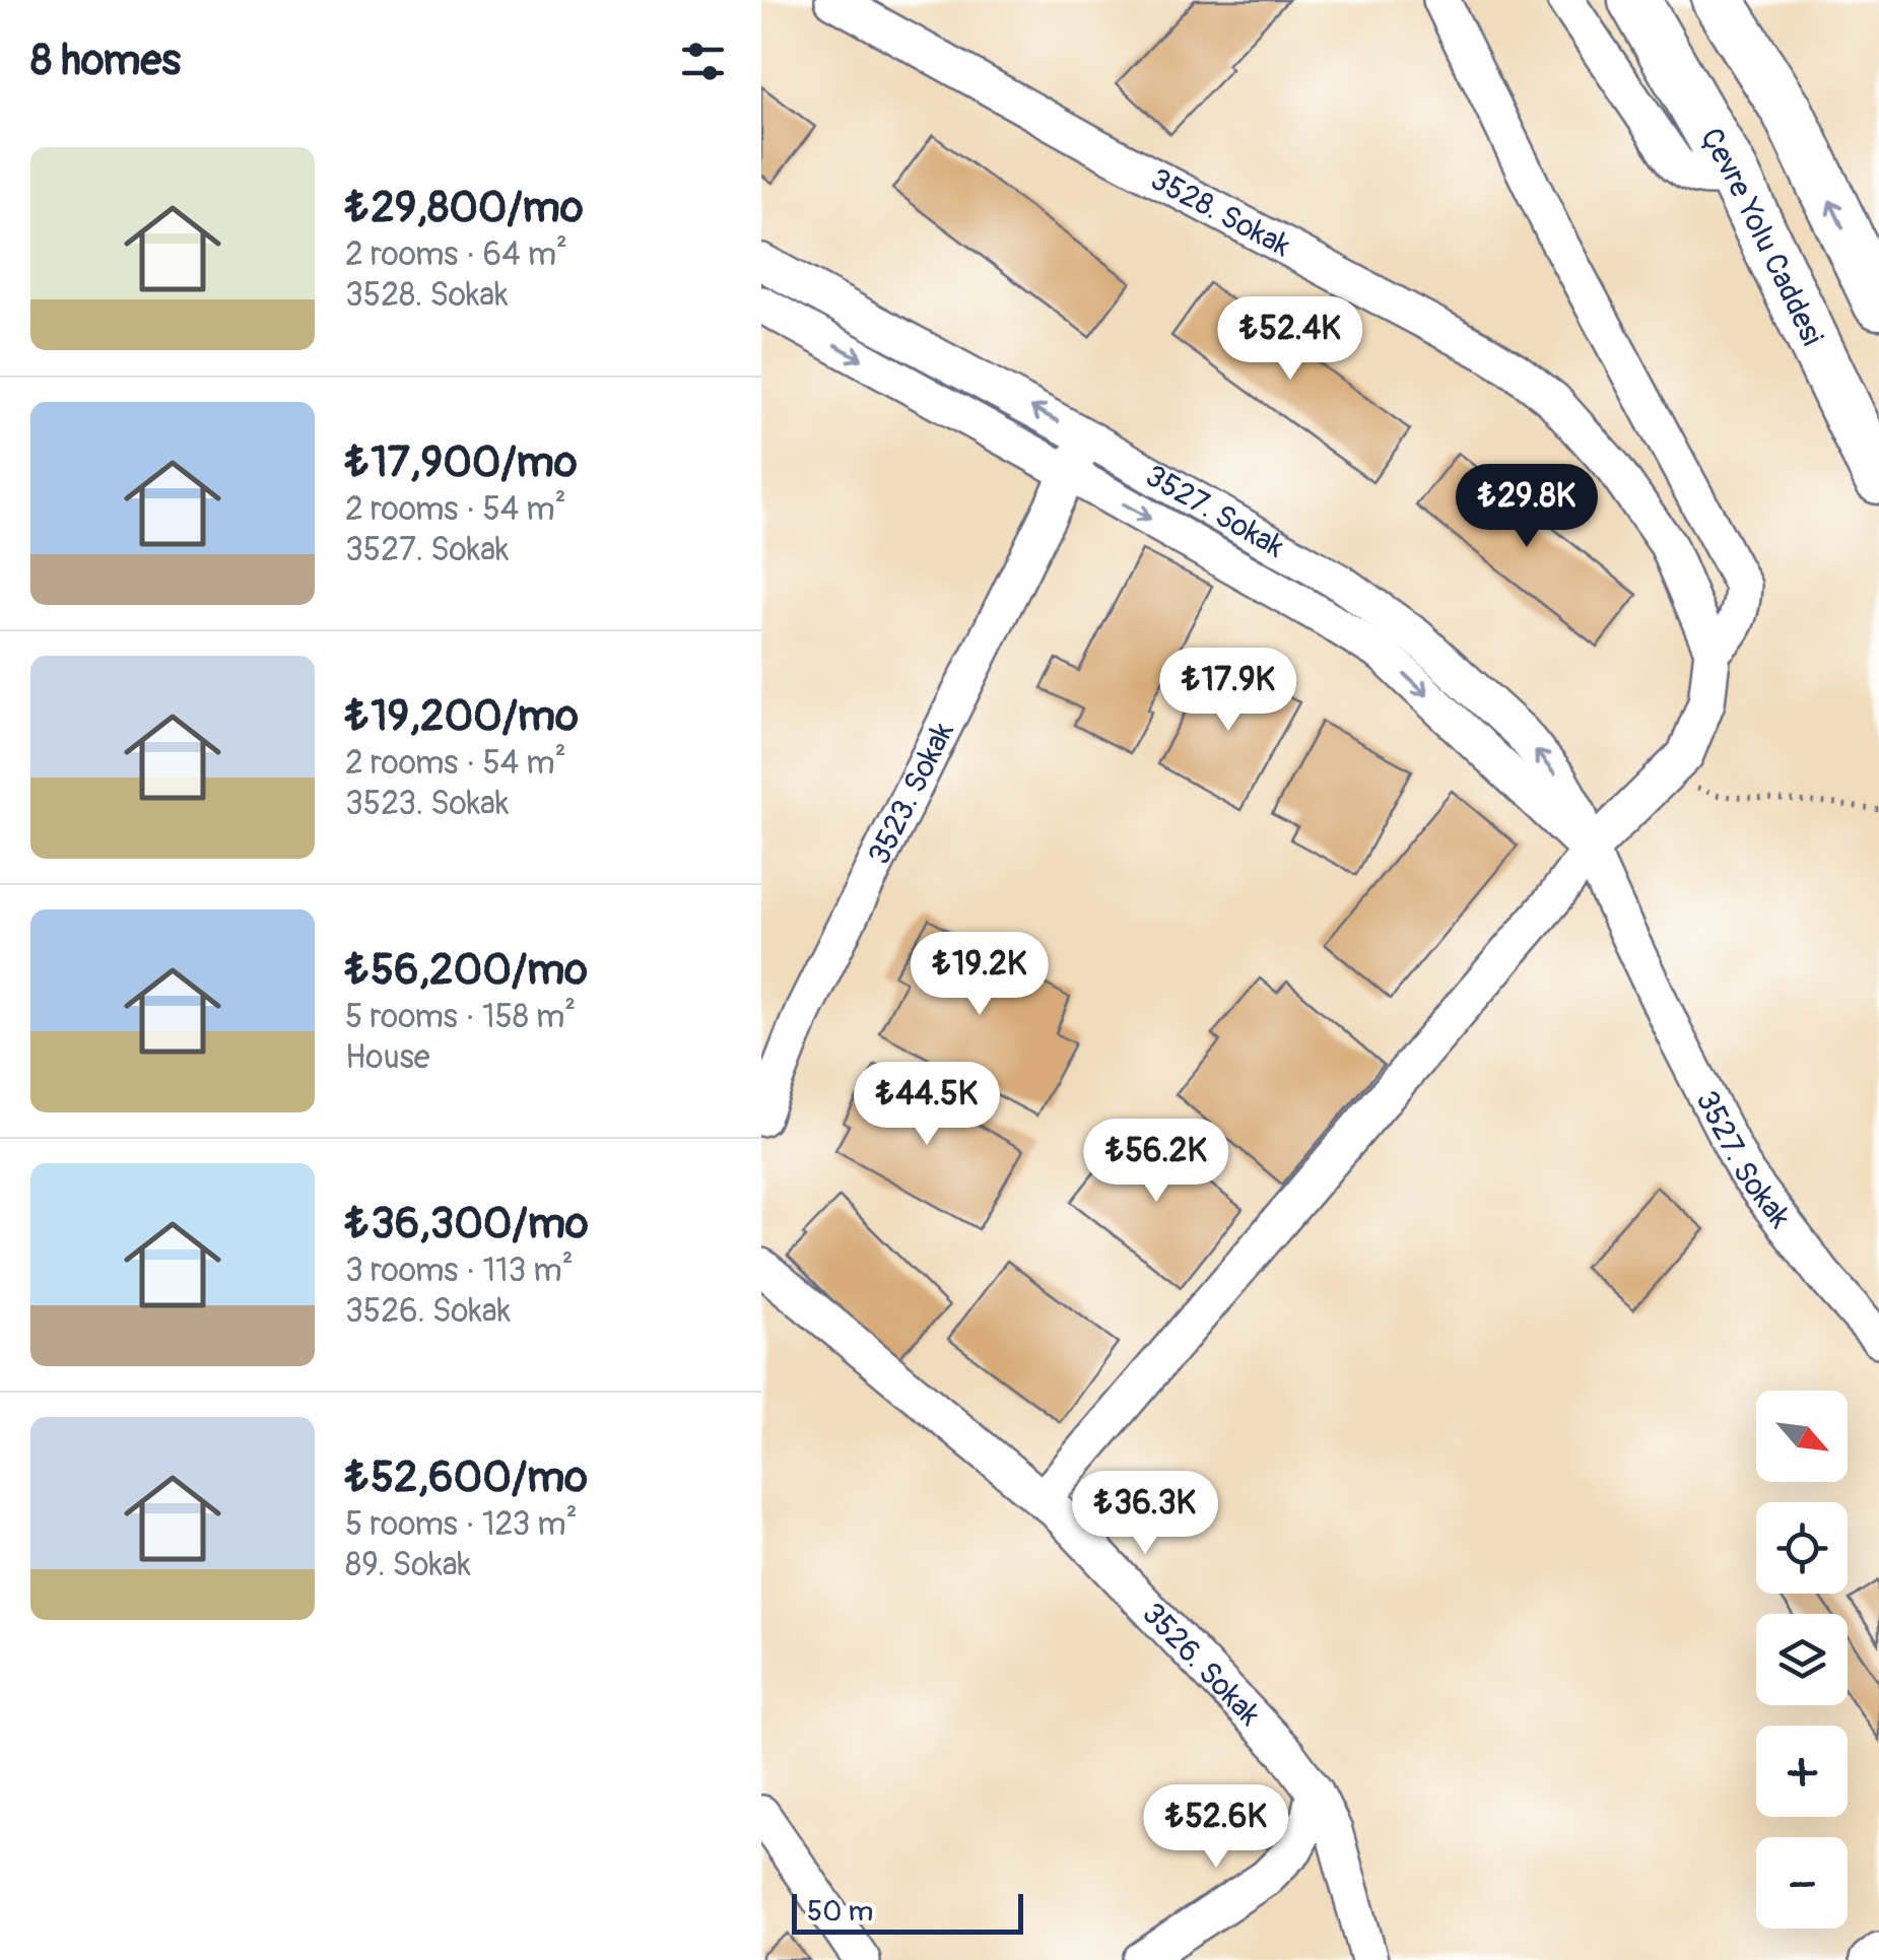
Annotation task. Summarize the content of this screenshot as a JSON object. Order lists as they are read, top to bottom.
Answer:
{
  "streets": {
    "highway": ["Çevre Yolu Caddesi"],
    "street": [
      "3528. Sokak",
      "3527. Sokak",
      "3523. Sokak",
      "3526. Sokak"
    ]
  },
  "crossings": [
    ["3527. Sokak", "3523. Sokak"]
  ],
  "scale_bar": "50 m",
  "north": "bottom right",
  "page": {
    "heading": "8 homes",
    "list": [
      {
        "name": "₺29,800/mo",
        "note": "2 rooms · 64 m² · 3528. Sokak"
      },
      {
        "name": "₺17,900/mo",
        "note": "2 rooms · 54 m² · 3527. Sokak"
      },
      {
        "name": "₺19,200/mo",
        "note": "2 rooms · 54 m² · 3523. Sokak"
      },
      {
        "name": "₺56,200/mo",
        "note": "5 rooms · 158 m² · House"
      },
      {
        "name": "₺36,300/mo",
        "note": "3 rooms · 113 m² · 3526. Sokak"
      },
      {
        "name": "₺52,600/mo",
        "note": "5 rooms · 123 m² · 89. Sokak"
      }
    ],
    "price": [
      "₺52.4K",
      "₺29.8K",
      "₺17.9K",
      "₺19.2K",
      "₺44.5K",
      "₺56.2K",
      "₺36.3K",
      "₺52.6K"
    ],
    "map_buttons": ["+", "−"],
    "scale": "50 m"
  }
}
